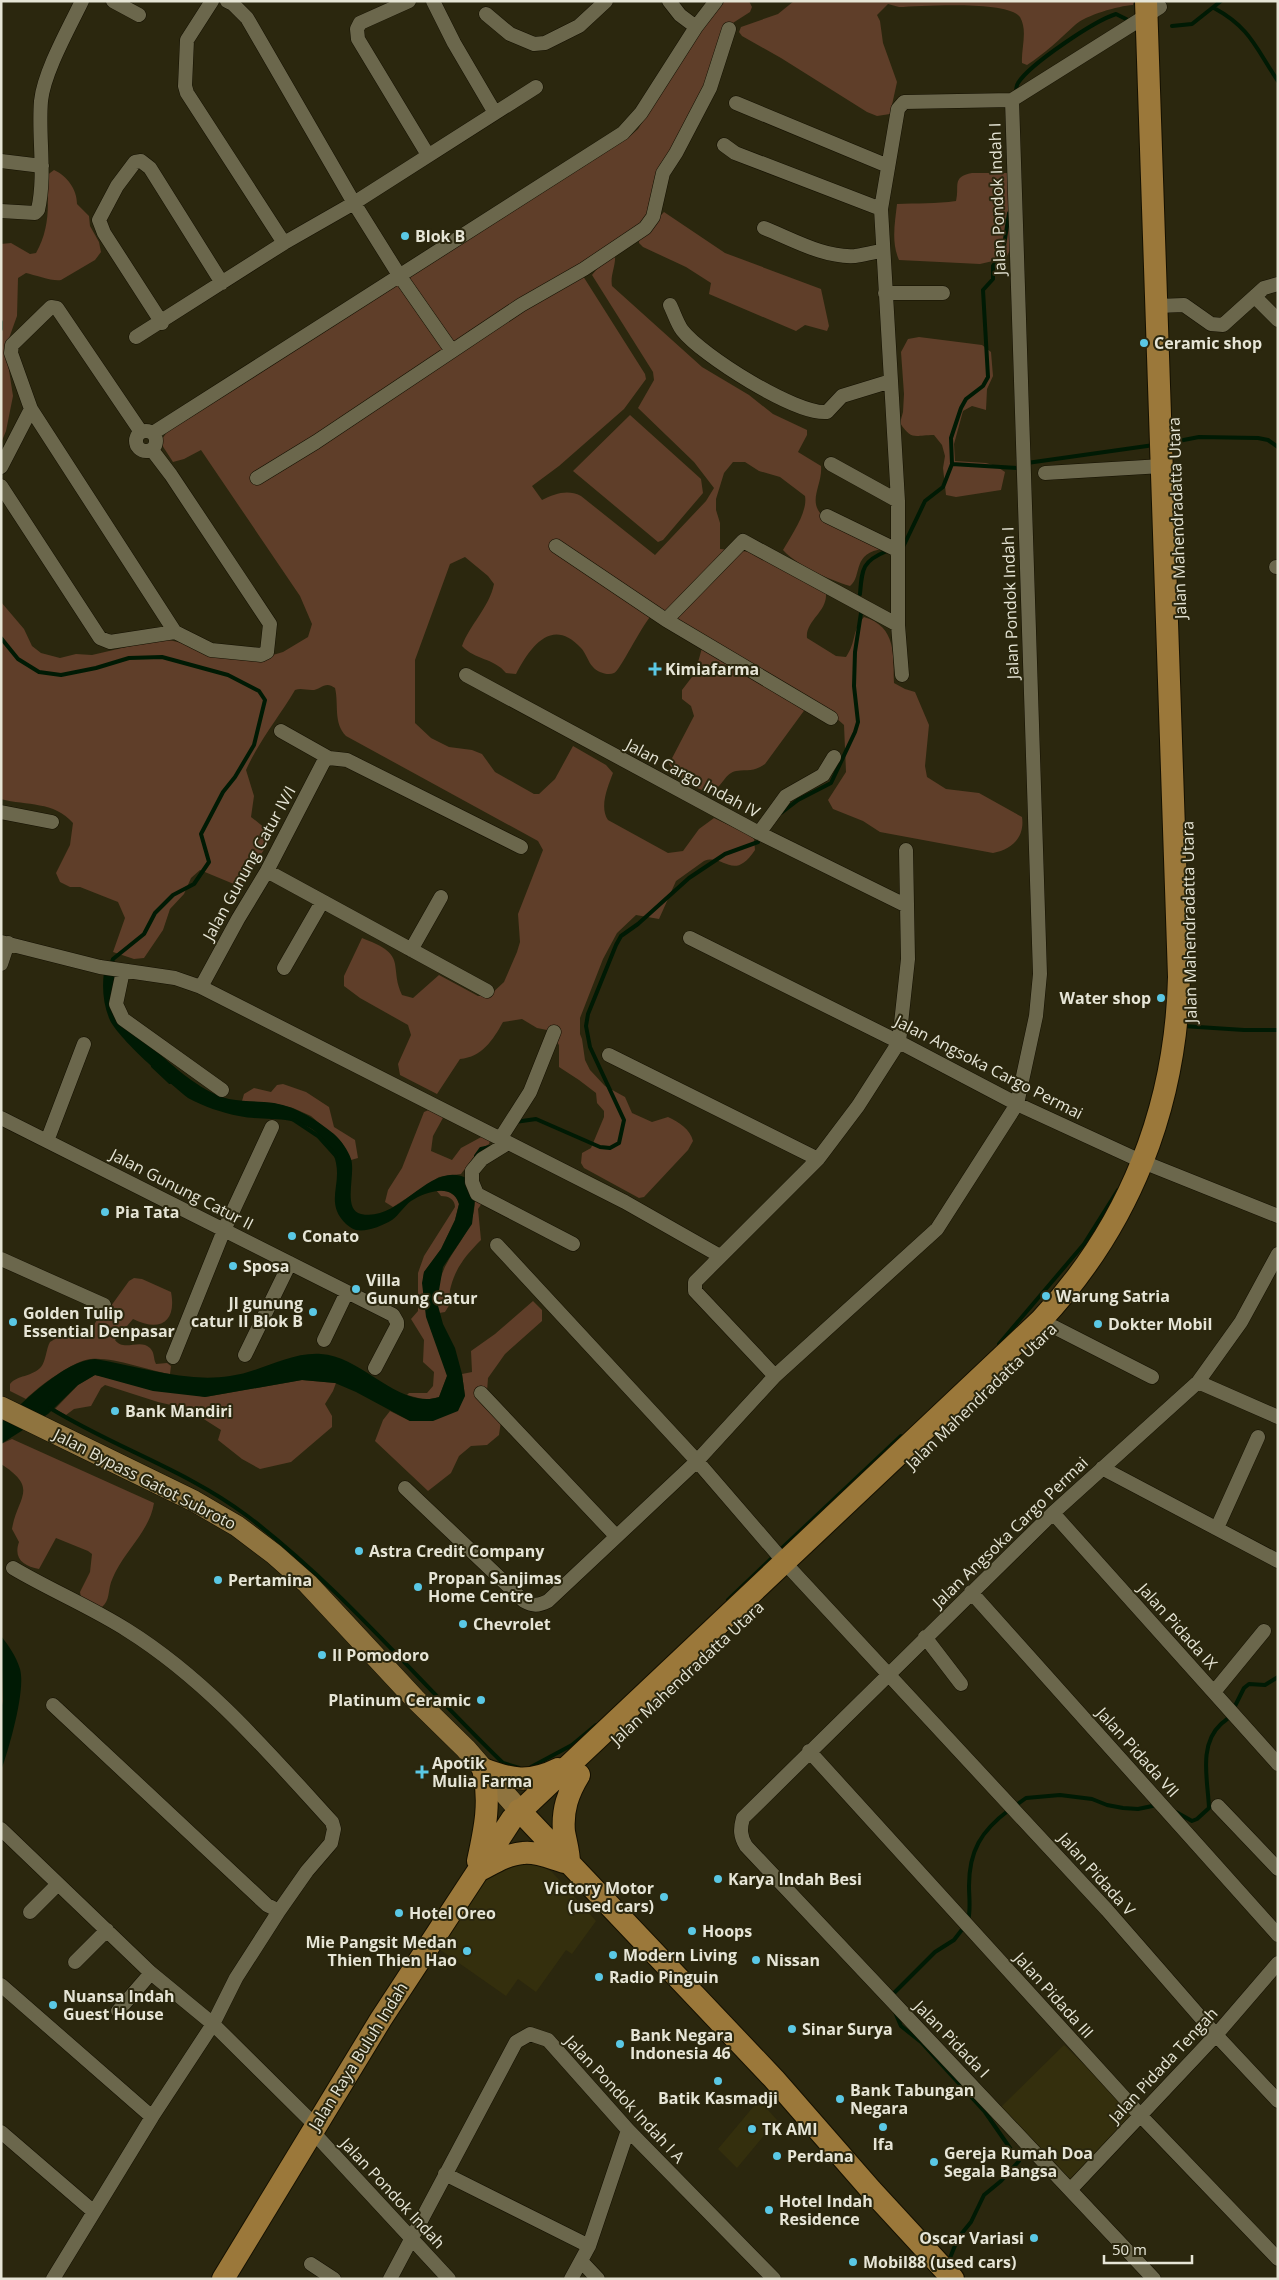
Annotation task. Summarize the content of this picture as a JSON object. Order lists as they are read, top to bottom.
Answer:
{
  "streets": {
    "highway": ["Jalan Mahendradatta Utara", "Jalan Raya Buluh Indah"],
    "main road": ["Jalan Bypass Gatot Subroto"],
    "street": [
      "Jalan Pondok Indah I",
      "Jalan Cargo Indah IV",
      "Jalan Gunung Catur IV/I",
      "Jalan Angsoka Cargo Permai",
      "Jalan Gunung Catur II",
      "Jalan Pidada IX",
      "Jalan Pidada VII",
      "Jalan Pidada V",
      "Jalan Pidada III",
      "Jalan Pidada I",
      "Jalan Pidada Tengah",
      "Jalan Pondok Indah I A",
      "Jalan Pondok Indah"
    ]
  },
  "crossings": [
    ["Jalan Pondok Indah I", "Jalan Angsoka Cargo Permai"],
    ["Jalan Mahendradatta Utara", "Jalan Angsoka Cargo Permai"],
    ["Jalan Mahendradatta Utara", "Jalan Bypass Gatot Subroto"],
    ["Jalan Mahendradatta Utara", "Jalan Pidada V"],
    ["Jalan Mahendradatta Utara", "Jalan Raya Buluh Indah"],
    ["Jalan Angsoka Cargo Permai", "Jalan Pidada IX"],
    ["Jalan Angsoka Cargo Permai", "Jalan Pidada VII"],
    ["Jalan Angsoka Cargo Permai", "Jalan Pidada V"],
    ["Jalan Angsoka Cargo Permai", "Jalan Pidada III"],
    ["Jalan Angsoka Cargo Permai", "Jalan Pidada I"],
    ["Jalan Bypass Gatot Subroto", "Jalan Raya Buluh Indah"],
    ["Jalan Pidada V", "Jalan Pidada Tengah"],
    ["Jalan Pidada III", "Jalan Pidada Tengah"],
    ["Jalan Pidada I", "Jalan Pidada Tengah"],
    ["Jalan Raya Buluh Indah", "Jalan Pondok Indah"],
    ["Jalan Pondok Indah I A", "Jalan Pondok Indah"]
  ],
  "places": {
    "other": [
      "Blok B",
      "Ceramic shop",
      "Water shop",
      "Pia Tata",
      "Conato",
      "Sposa",
      "Villa Gunung Catur",
      "Warung Satria",
      "Jl gunung catur II Blok B",
      "Golden Tulip Essential Denpasar",
      "Dokter Mobil",
      "Bank Mandiri",
      "Astra Credit Company",
      "Pertamina",
      "Propan Sanjimas Home Centre",
      "Chevrolet",
      "Il Pomodoro",
      "Platinum Ceramic",
      "Karya Indah Besi",
      "Victory Motor (used cars)",
      "Hotel Oreo",
      "Hoops",
      "Mie Pangsit Medan Thien Thien Hao",
      "Modern Living",
      "Nissan",
      "Radio Pinguin",
      "Nuansa Indah Guest House",
      "Sinar Surya",
      "Bank Negara Indonesia 46",
      "Batik Kasmadji",
      "Bank Tabungan Negara",
      "Ifa",
      "TK AMI",
      "Perdana",
      "Gereja Rumah Doa Segala Bangsa",
      "Hotel Indah Residence",
      "Oscar Variasi",
      "Mobil88 (used cars)"
    ],
    "health": ["Kimiafarma", "Apotik Mulia Farma"]
  },
  "scale_bar": "50 m"
}
